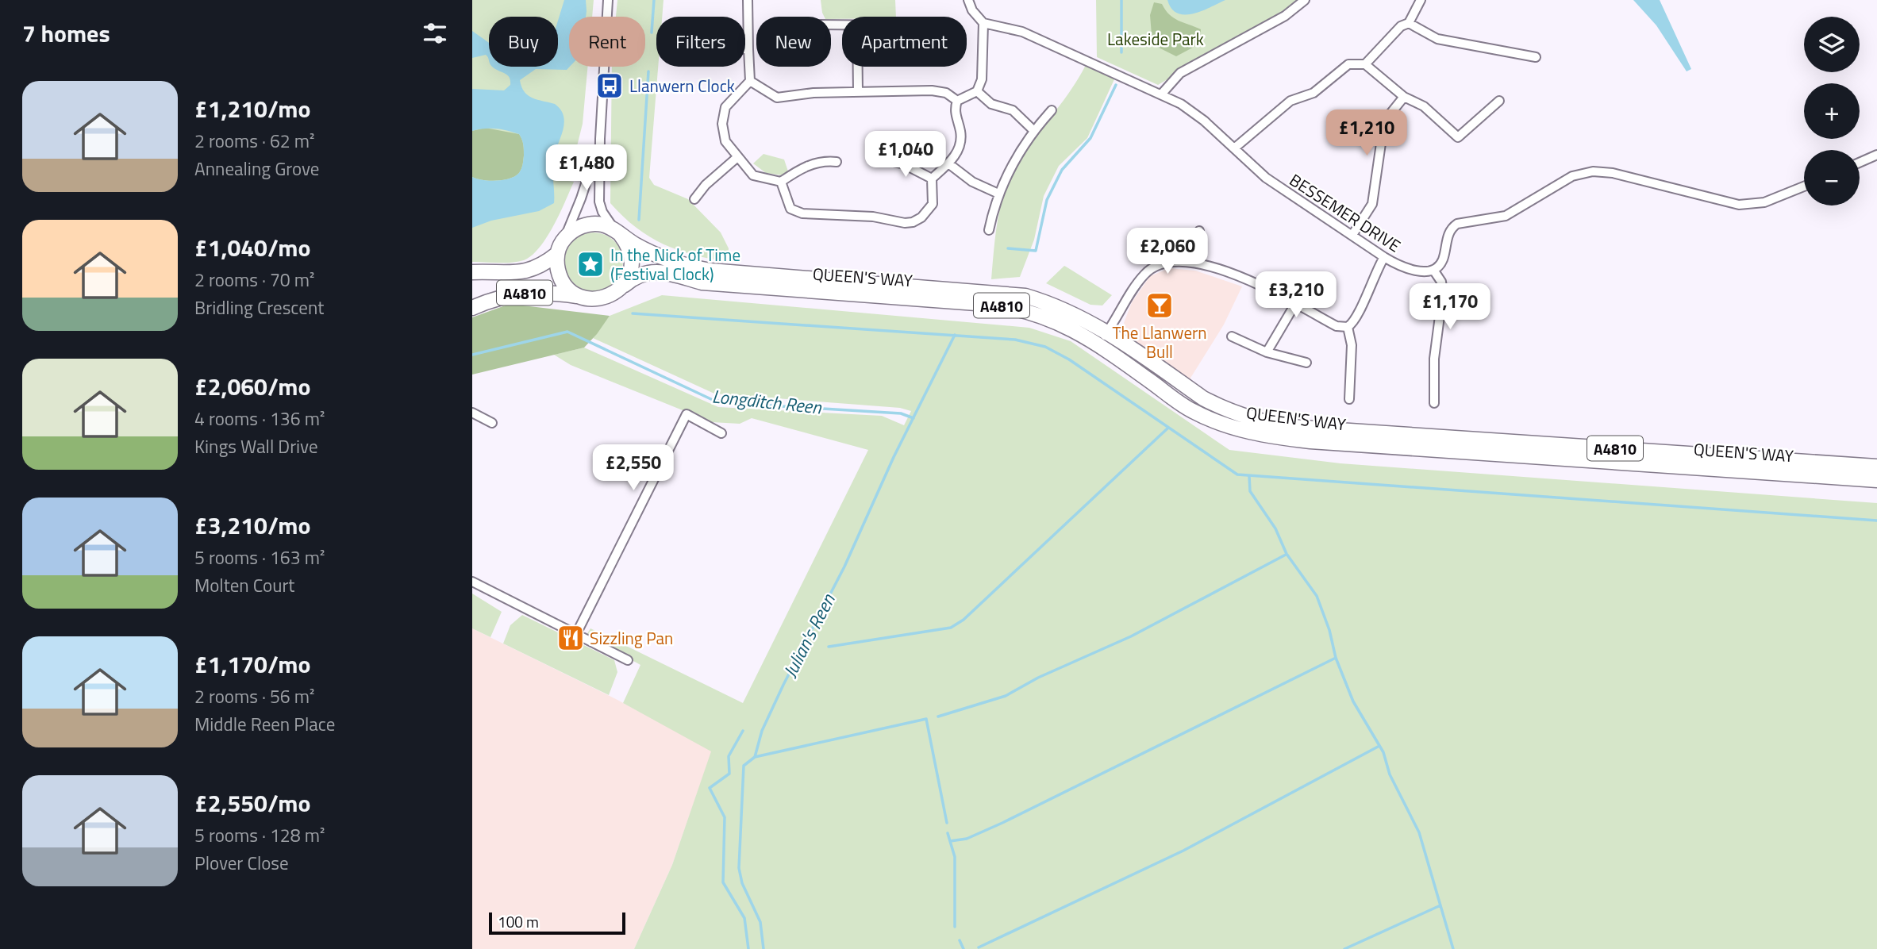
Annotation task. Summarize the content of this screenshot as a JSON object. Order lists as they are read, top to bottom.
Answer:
{
  "streets": {
    "main road": ["QUEEN'S WAY", "A4810"],
    "street": ["BESSEMER DRIVE"]
  },
  "crossings": [
    ["QUEEN'S WAY", "A4810"]
  ],
  "water": ["Longditch Reen", "Julian's Reen"],
  "parks": ["Lakeside Park"],
  "places": {
    "bus stop": ["Llanwern Clock"],
    "place": ["In the Nick of Time (Festival Clock)"],
    "bar": ["The Llanwern Bull"],
    "restaurant": ["Sizzling Pan"]
  },
  "scale_bar": "100 m",
  "page": {
    "heading": "7 homes",
    "map_buttons": ["+", "−"],
    "chip": [
      "Buy",
      "Rent",
      "Filters",
      "New",
      "Apartment"
    ],
    "list": [
      {
        "name": "£1,210/mo",
        "note": "2 rooms · 62 m² · Annealing Grove"
      },
      {
        "name": "£1,040/mo",
        "note": "2 rooms · 70 m² · Bridling Crescent"
      },
      {
        "name": "£2,060/mo",
        "note": "4 rooms · 136 m² · Kings Wall Drive"
      },
      {
        "name": "£3,210/mo",
        "note": "5 rooms · 163 m² · Molten Court"
      },
      {
        "name": "£1,170/mo",
        "note": "2 rooms · 56 m² · Middle Reen Place"
      },
      {
        "name": "£2,550/mo",
        "note": "5 rooms · 128 m² · Plover Close"
      }
    ],
    "price": [
      "£1,210",
      "£1,040",
      "£1,480",
      "£2,060",
      "£3,210",
      "£1,170",
      "£2,550"
    ],
    "scale": "100 m"
  }
}
